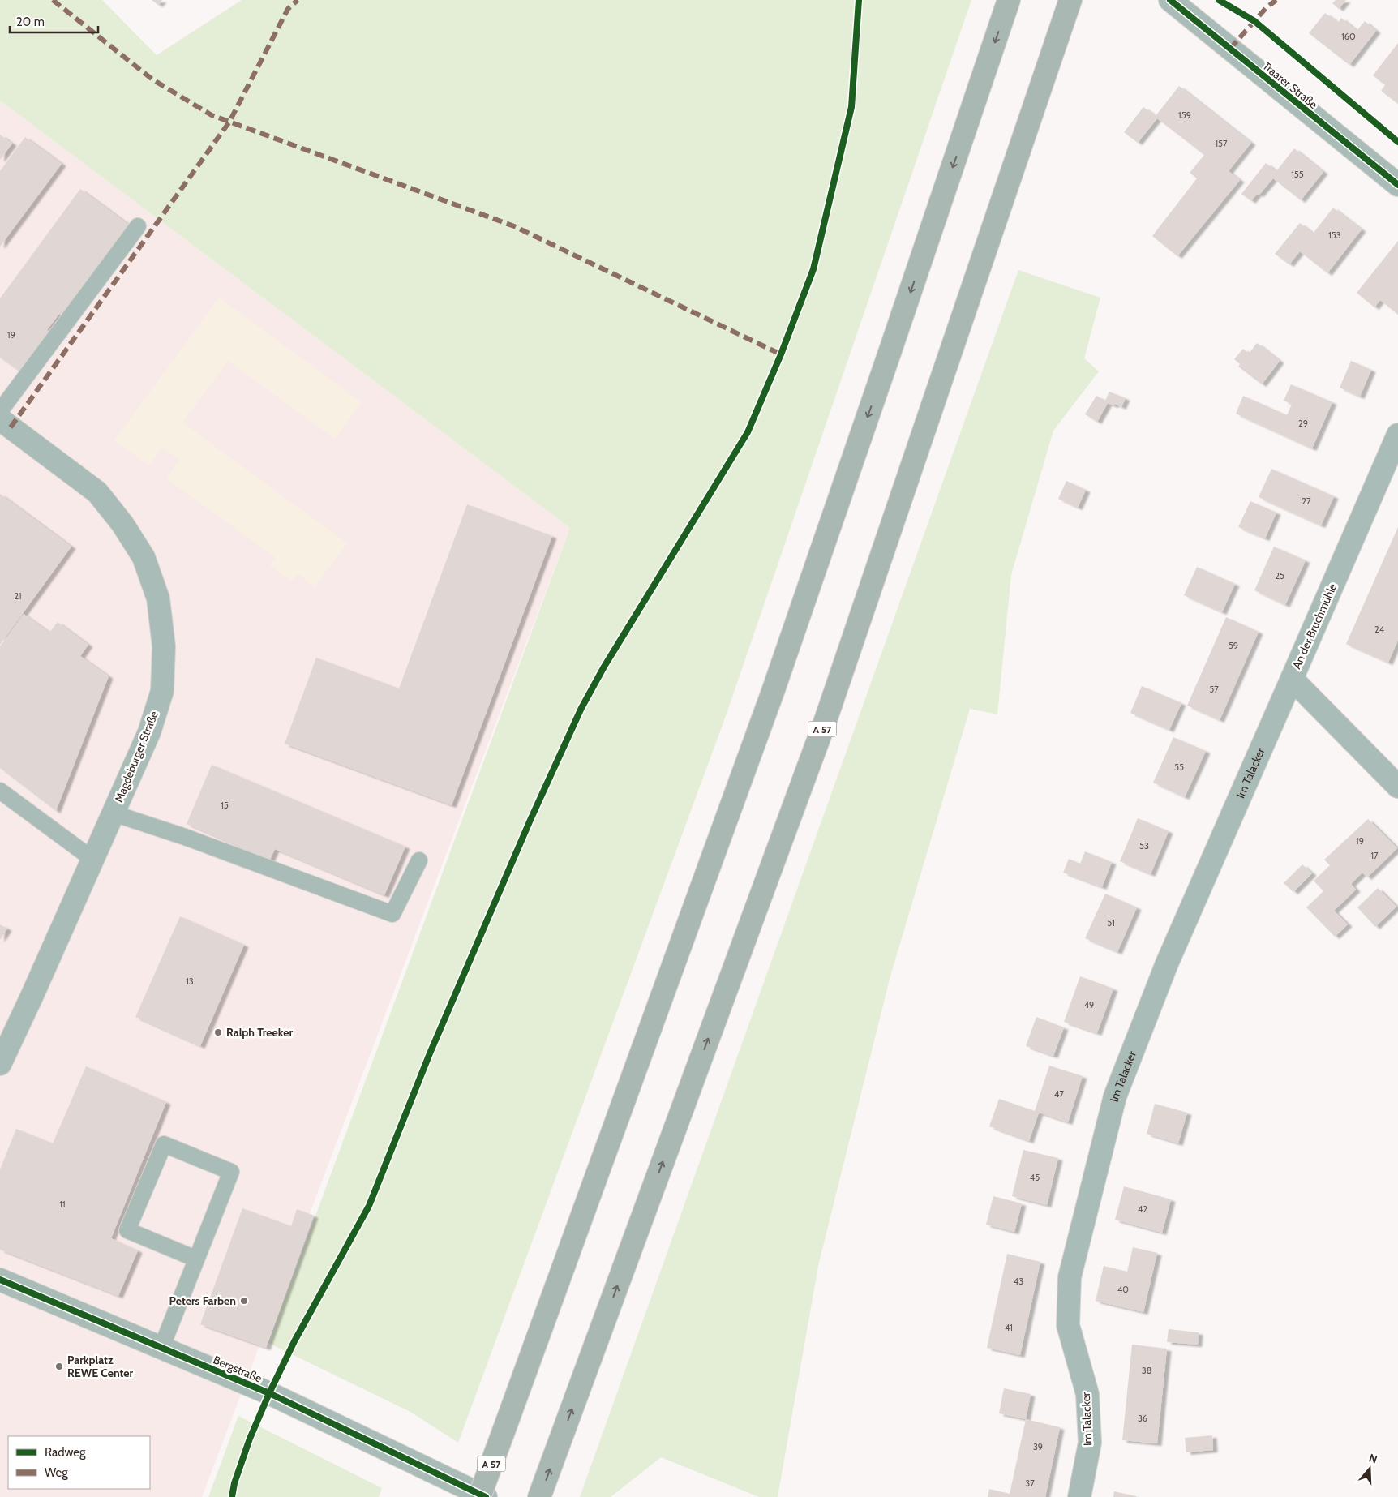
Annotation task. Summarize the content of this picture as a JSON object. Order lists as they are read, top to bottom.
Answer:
{
  "streets": {
    "highway": ["A 57"],
    "street": [
      "Traarer Straße",
      "An der Bruchmühle",
      "Magdeburger Straße",
      "Im Talacker",
      "Bergstraße"
    ]
  },
  "crossings": [
    ["An der Bruchmühle", "Im Talacker"]
  ],
  "places": ["Ralph Treeker", "Peters Farben", "Parkplatz REWE Center"],
  "house_numbers": [
    "160",
    "159",
    "157",
    "155",
    "153",
    "19",
    "29",
    "27",
    "25",
    "21",
    "24",
    "59",
    "57",
    "55",
    "15",
    "19",
    "53",
    "17",
    "51",
    "13",
    "49",
    "47",
    "45",
    "11",
    "42",
    "43",
    "40",
    "41",
    "38",
    "36",
    "39",
    "37"
  ],
  "legend": ["Radweg", "Weg"],
  "scale_bar": "20 m",
  "north": "top"
}
